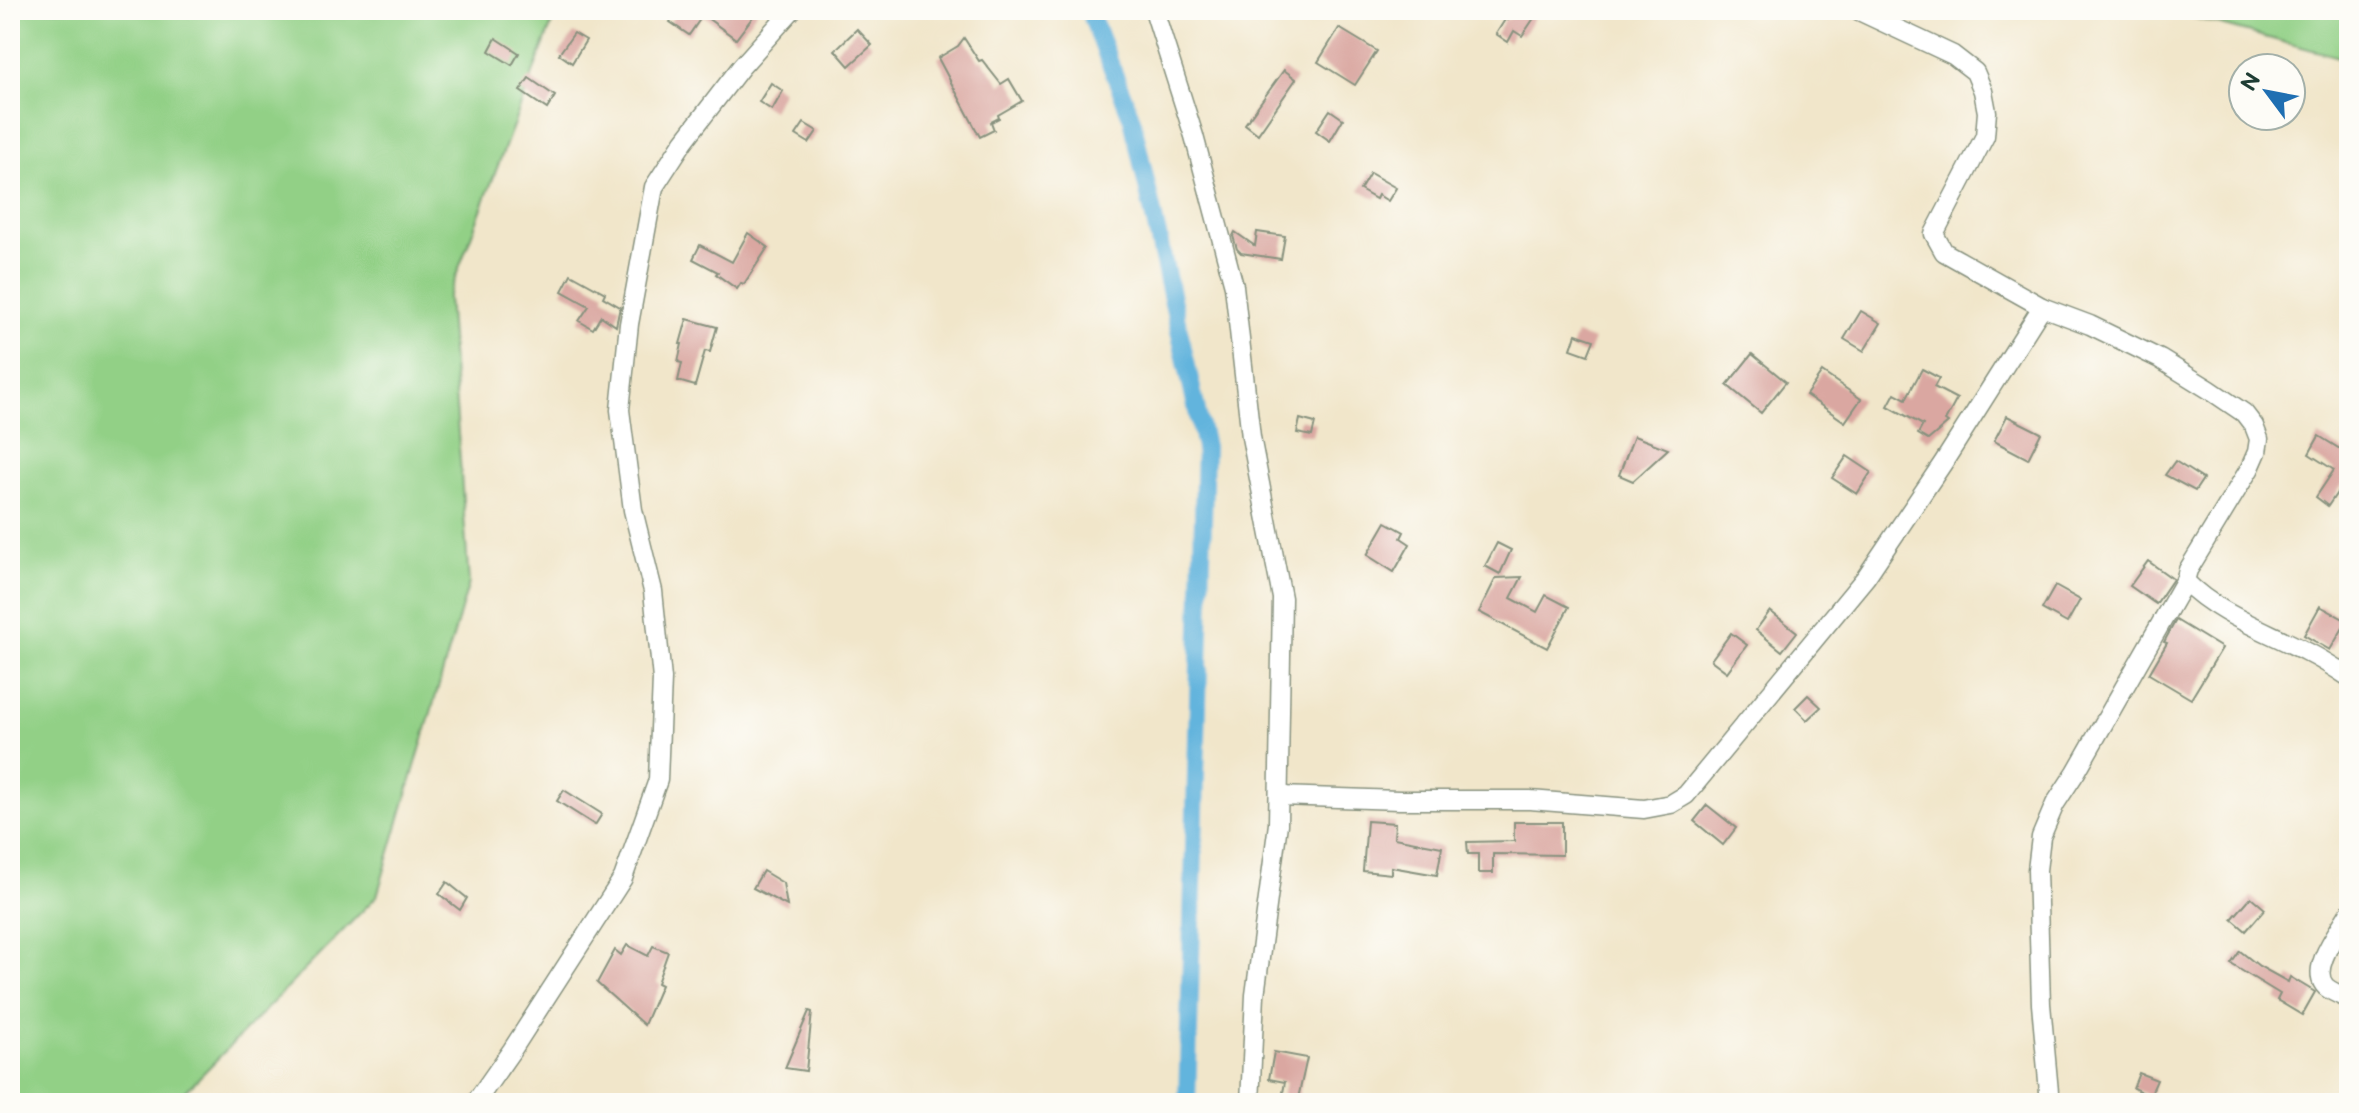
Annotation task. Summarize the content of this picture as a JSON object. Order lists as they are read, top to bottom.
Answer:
{
  "north": "top left"
}
